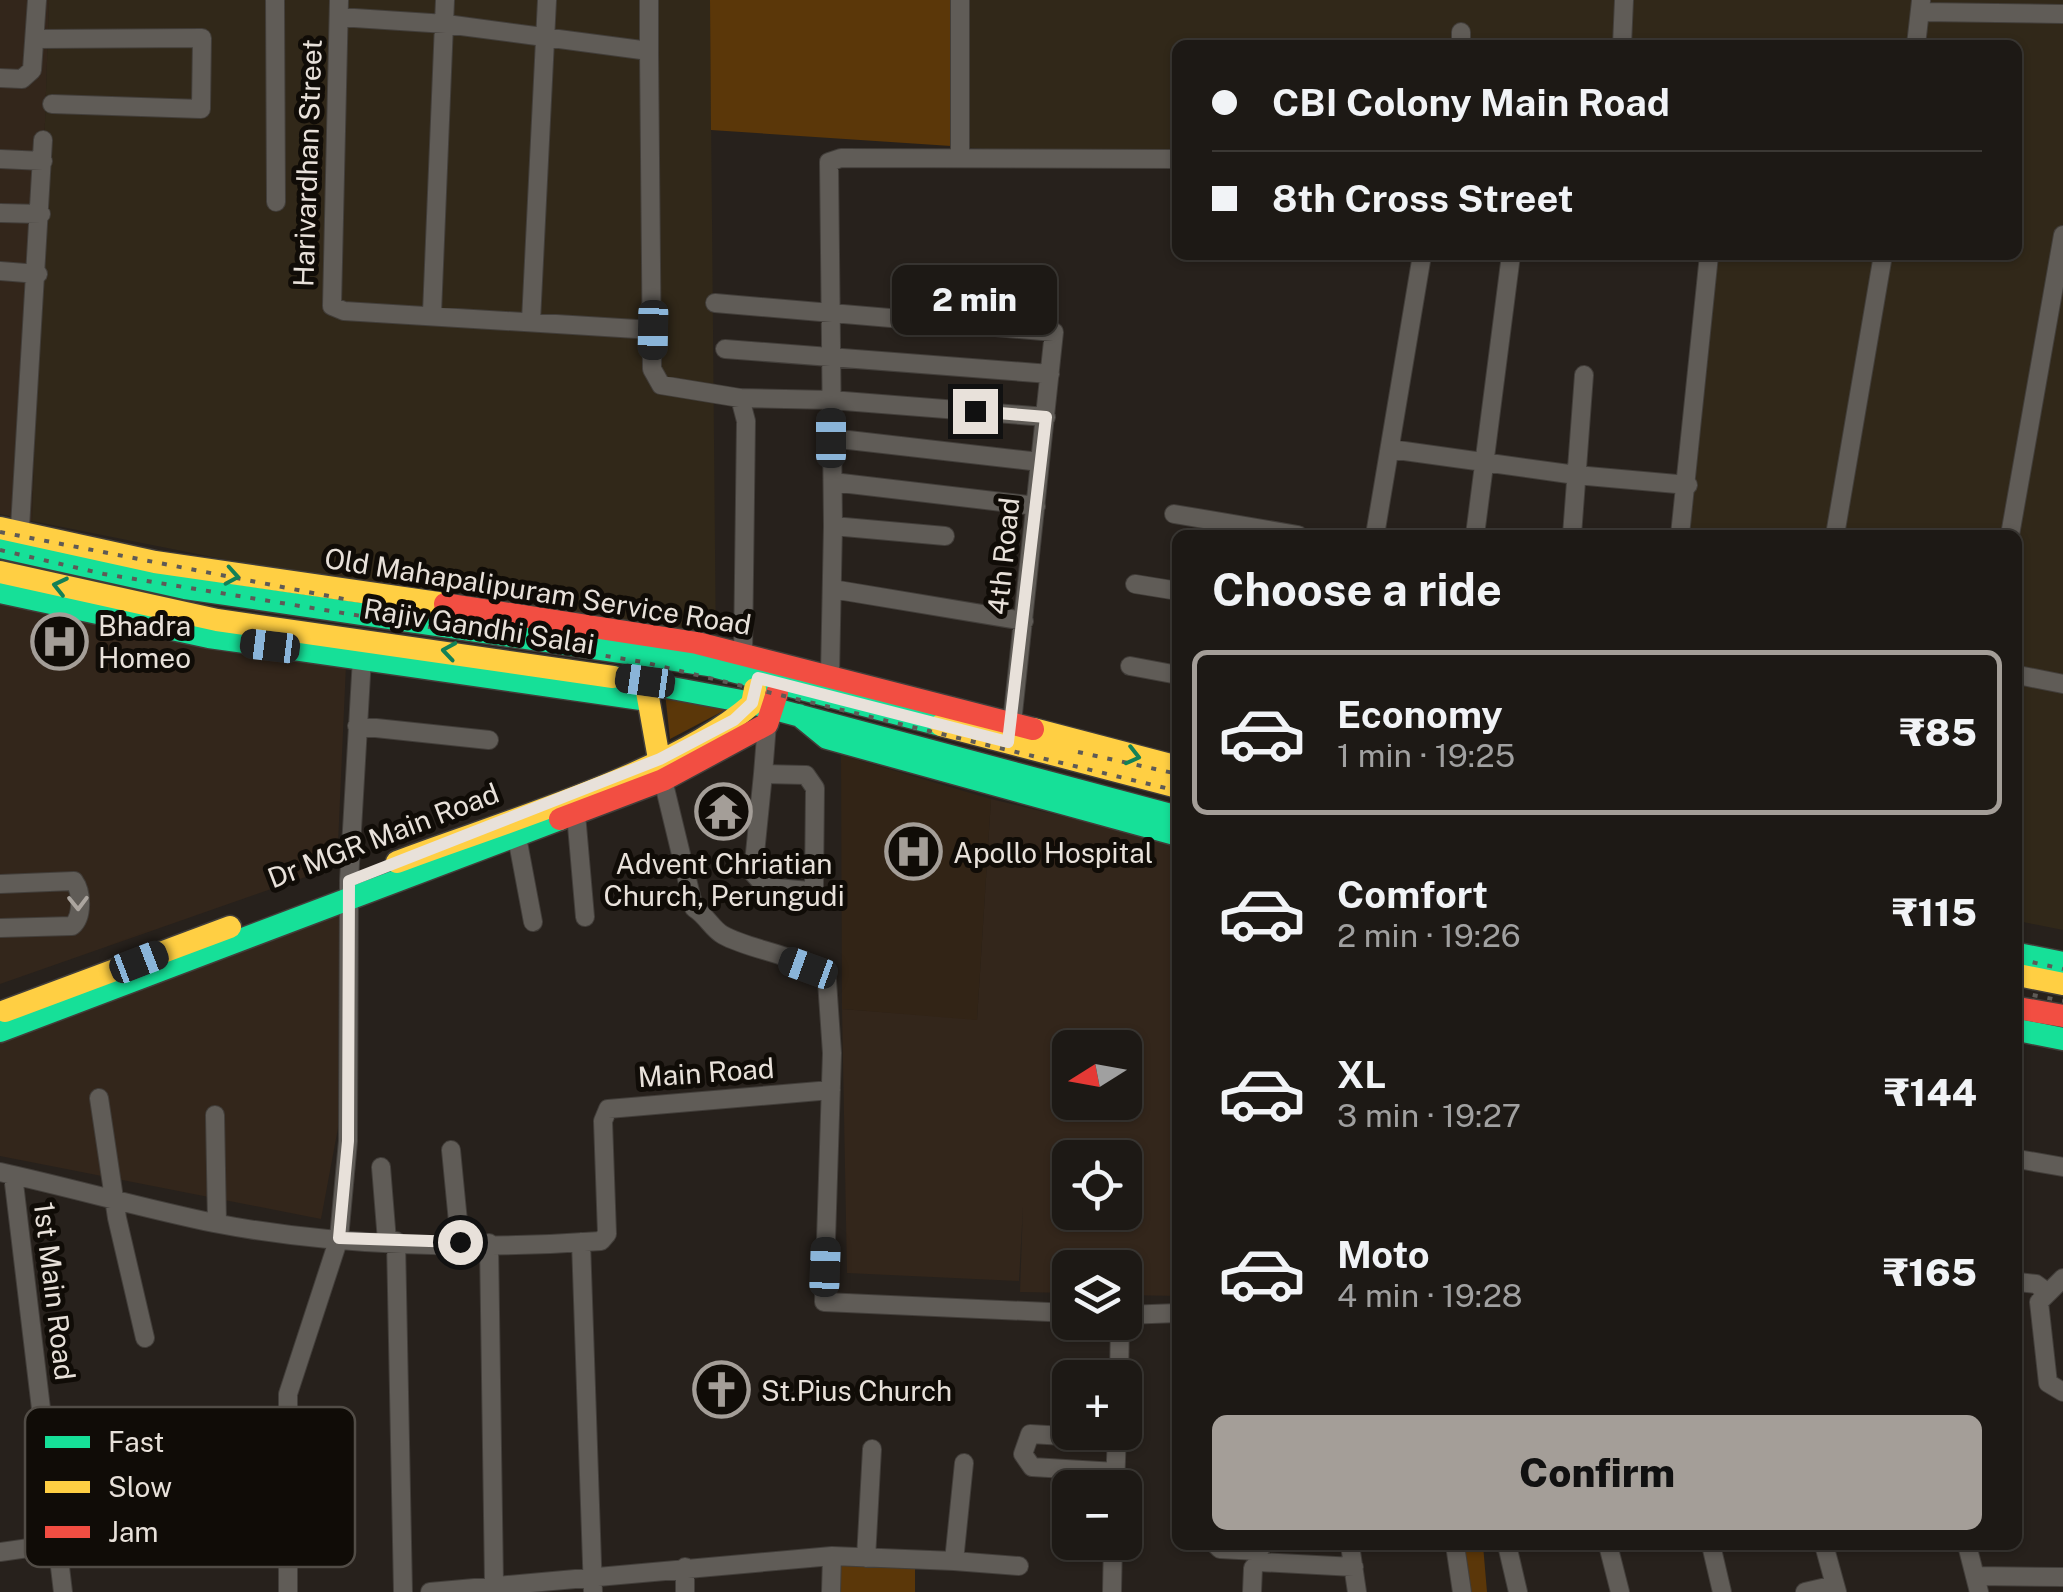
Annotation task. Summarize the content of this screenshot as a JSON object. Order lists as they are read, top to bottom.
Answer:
{
  "streets": {
    "main road": ["Old Mahapalipuram Service Road", "Rajiv Gandhi Salai", "Dr MGR Main Road"],
    "street": [
      "Harivardhan Street",
      "4th Road",
      "Main Road",
      "1st Main Road"
    ]
  },
  "crossings": [
    ["4th Road", "Old Mahapalipuram Service Road"],
    ["4th Road", "Rajiv Gandhi Salai"],
    ["Old Mahapalipuram Service Road", "Rajiv Gandhi Salai"],
    ["Rajiv Gandhi Salai", "Dr MGR Main Road"]
  ],
  "places": {
    "hospital": ["Bhadra Homeo", "Apollo Hospital"],
    "temple": ["Advent Chriatian Church, Perungudi"],
    "church": ["St.Pius Church"]
  },
  "legend": ["Fast", "Slow", "Jam"],
  "north": "left",
  "page": {
    "banner": ["CBI Colony Main Road", "8th Cross Street"],
    "bubble": "2 min",
    "heading": "Choose a ride",
    "list": [
      {
        "name": "Economy",
        "note": "1 min · 19:25",
        "value": "₹85"
      },
      {
        "name": "Comfort",
        "note": "2 min · 19:26",
        "value": "₹115"
      },
      {
        "name": "XL",
        "note": "3 min · 19:27",
        "value": "₹144"
      },
      {
        "name": "Moto",
        "note": "4 min · 19:28",
        "value": "₹165"
      }
    ],
    "map_buttons": ["+", "−"],
    "buttons": "Confirm"
  }
}
